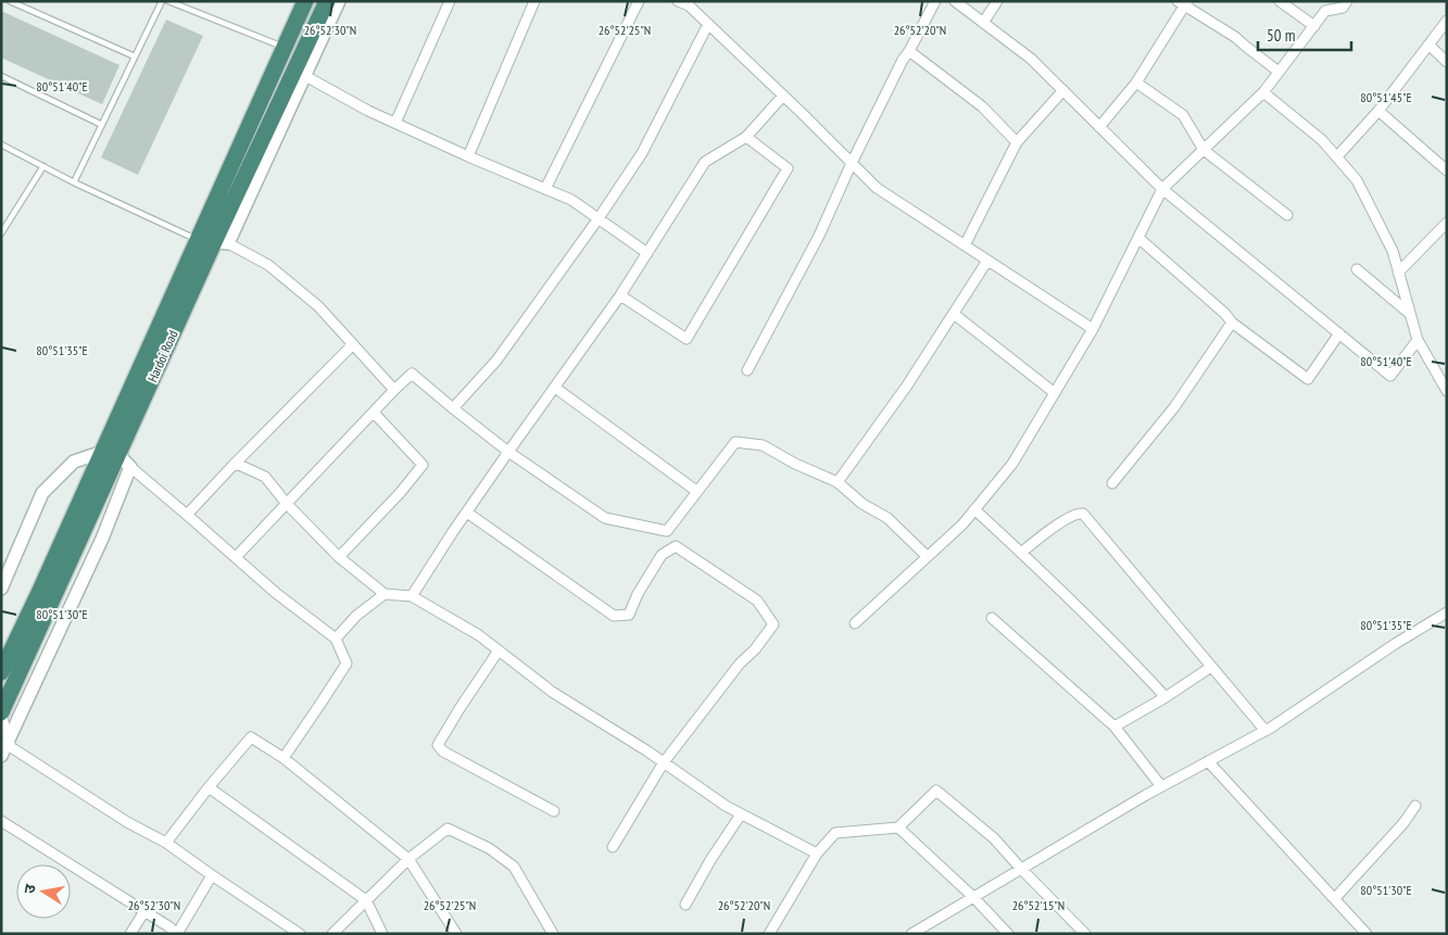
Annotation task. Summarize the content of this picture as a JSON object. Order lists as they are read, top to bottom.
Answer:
{
  "streets": {
    "highway": ["Hardoi Road"]
  },
  "scale_bar": "50 m",
  "north": "left",
  "coordinates": [
    "26°52'30\"N",
    "26°52'25\"N",
    "26°52'20\"N",
    "80°51'40\"E",
    "80°51'45\"E",
    "80°51'35\"E",
    "80°51'30\"E",
    "26°52'15\"N"
  ]
}
